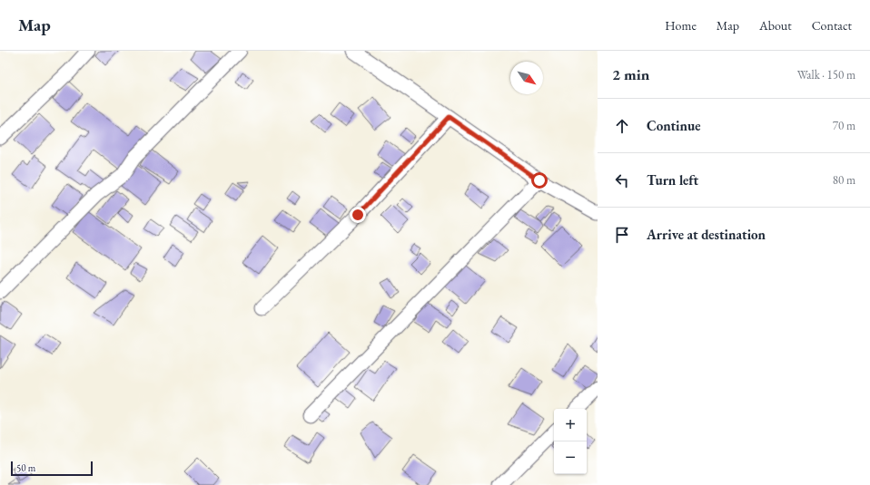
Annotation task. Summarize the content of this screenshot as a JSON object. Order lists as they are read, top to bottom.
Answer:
{
  "scale_bar": "50 m",
  "north": "bottom right",
  "page": {
    "header": "Map",
    "nav": [
      "Home",
      "Map",
      "About",
      "Contact"
    ],
    "heading": ["2 min", "Walk · 150 m"],
    "list": [
      ["Continue", "70 m"],
      ["Turn left", "80 m"],
      "Arrive at destination"
    ],
    "map_buttons": ["+", "−"],
    "scale": "50 m"
  }
}
